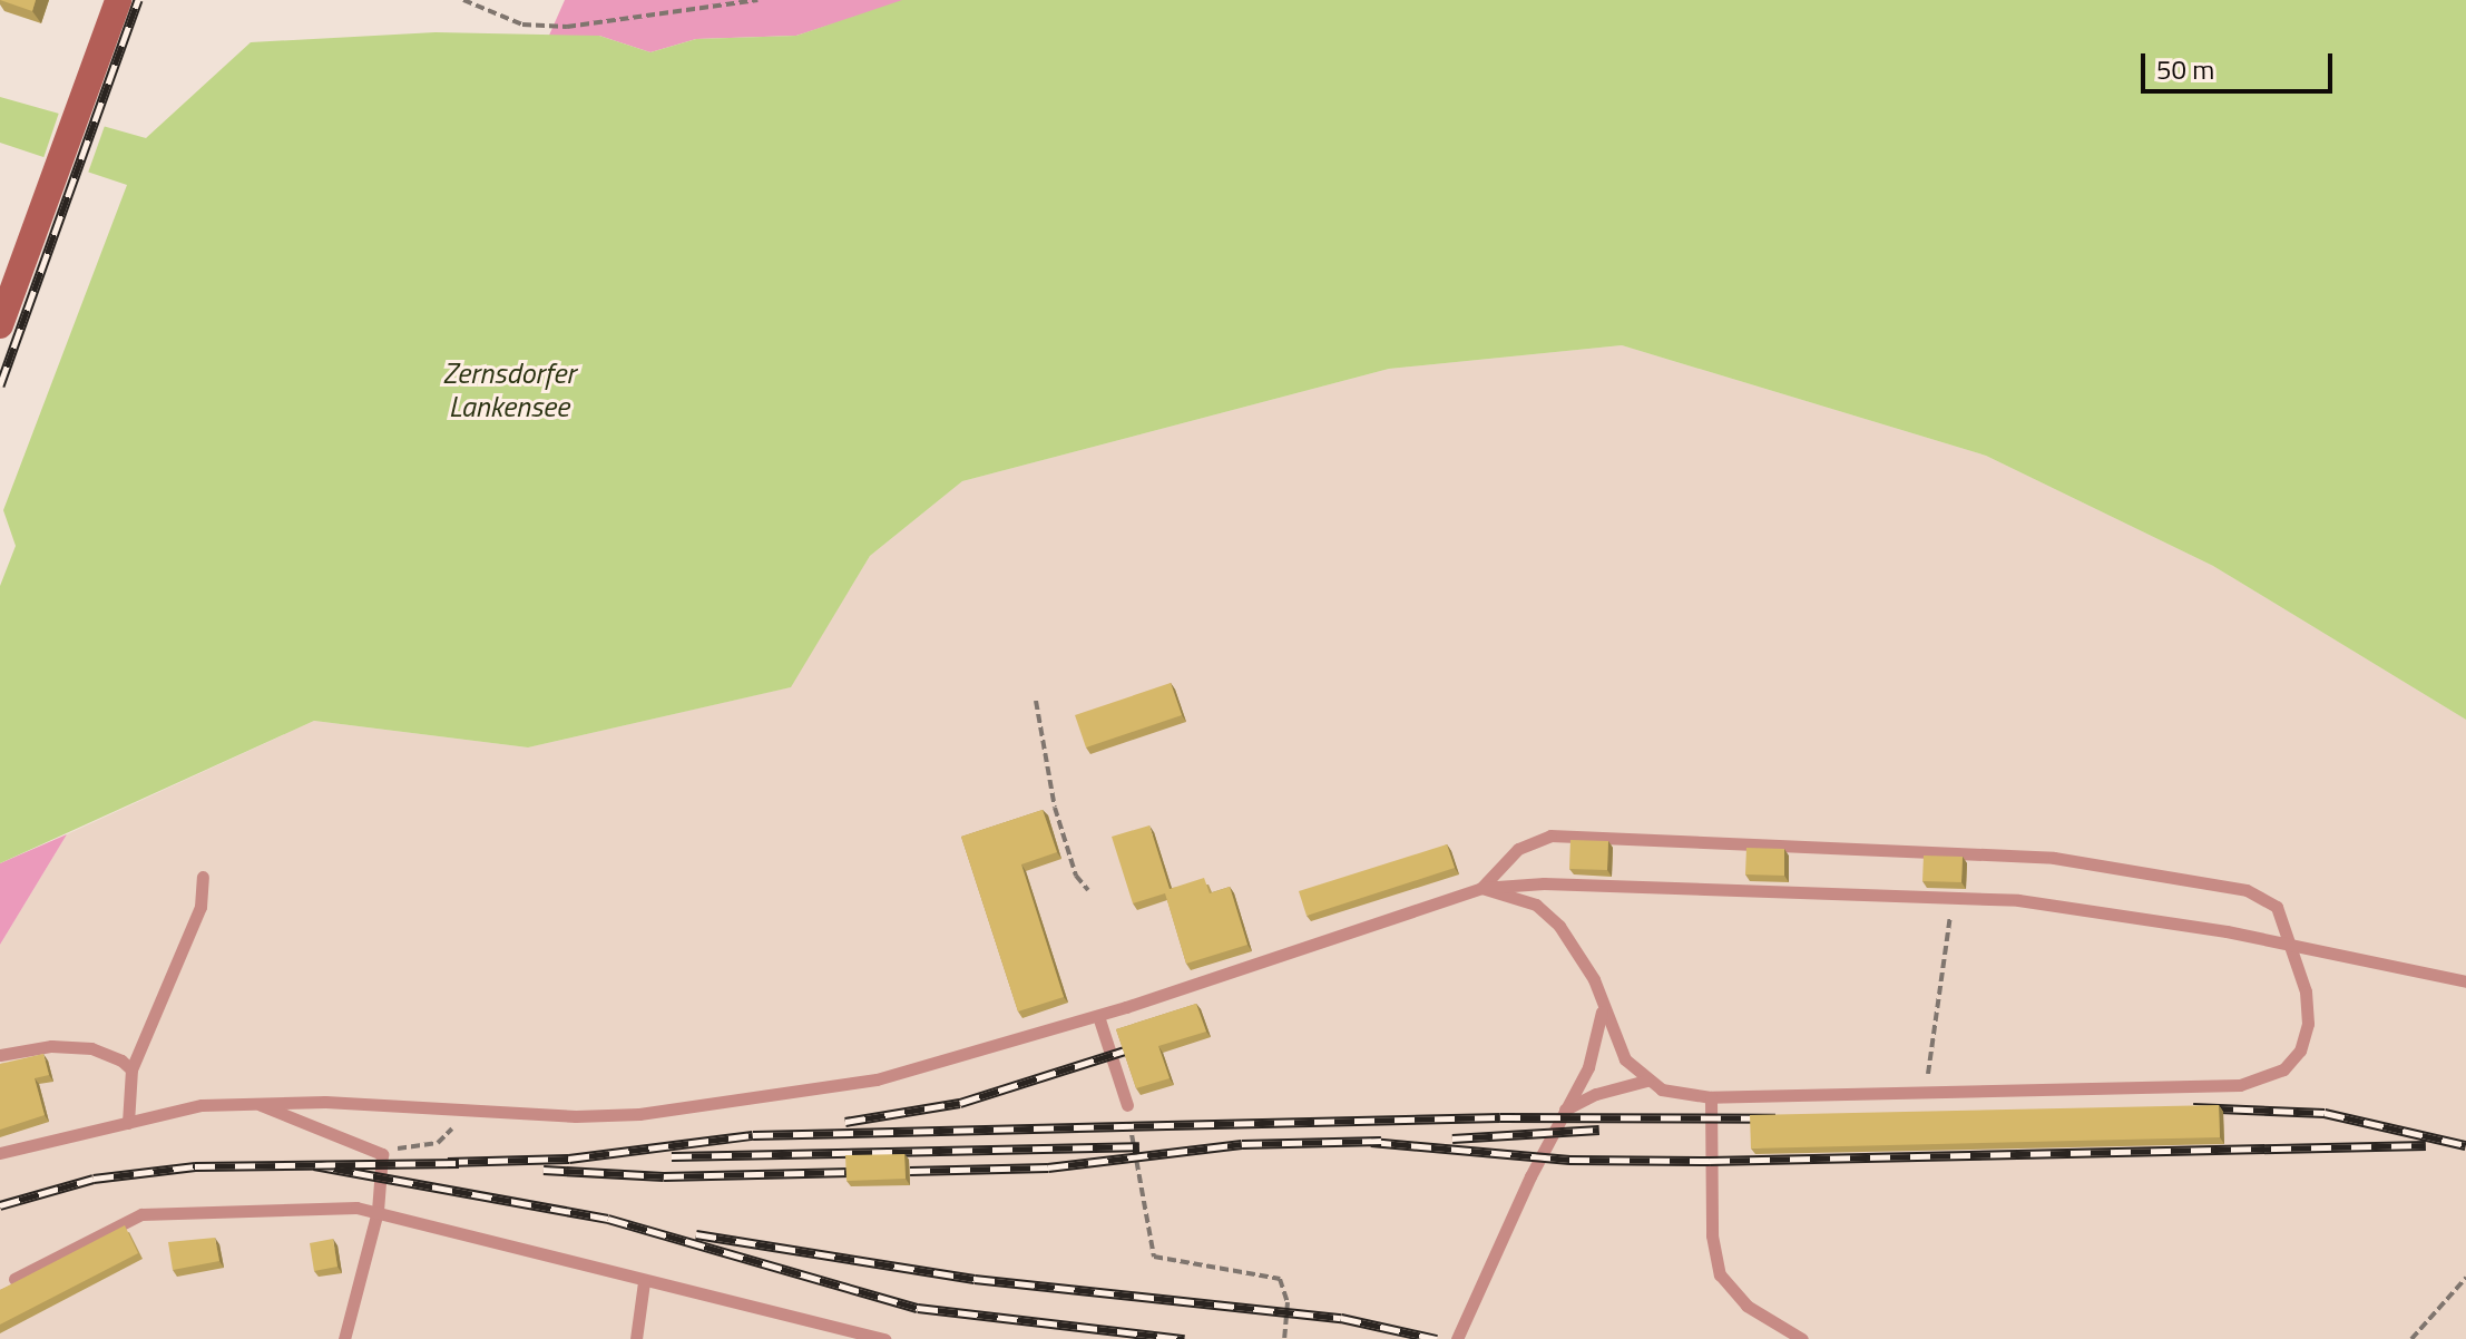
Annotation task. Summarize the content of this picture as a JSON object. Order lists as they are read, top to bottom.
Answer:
{
  "water": ["Zernsdorfer Lankensee"],
  "scale_bar": "50 m"
}
